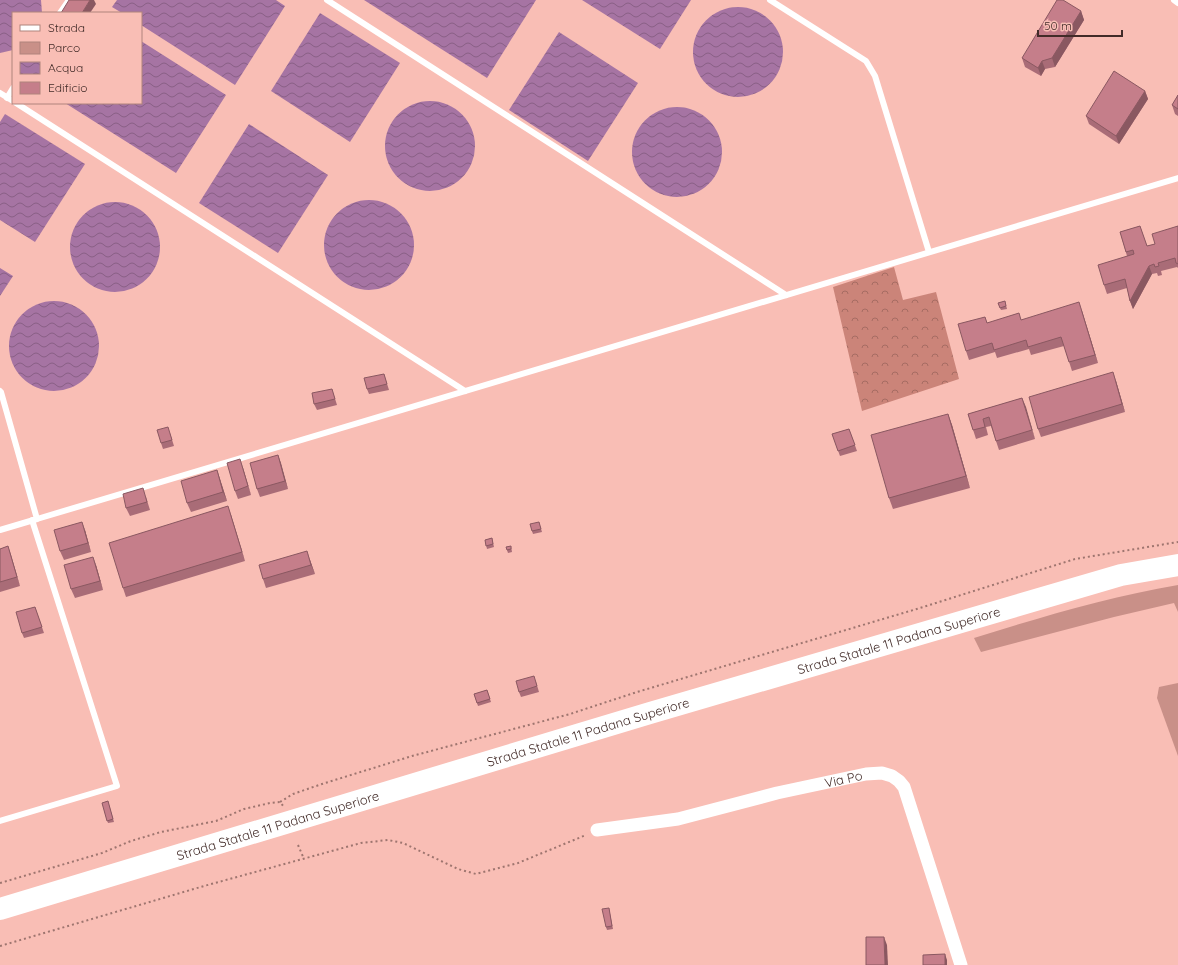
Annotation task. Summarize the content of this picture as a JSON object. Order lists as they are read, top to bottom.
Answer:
{
  "streets": {
    "highway": ["Strada Statale 11 Padana Superiore"],
    "street": ["Via Po"]
  },
  "legend": [
    "Strada",
    "Parco",
    "Acqua",
    "Edificio"
  ],
  "scale_bar": "50 m"
}
